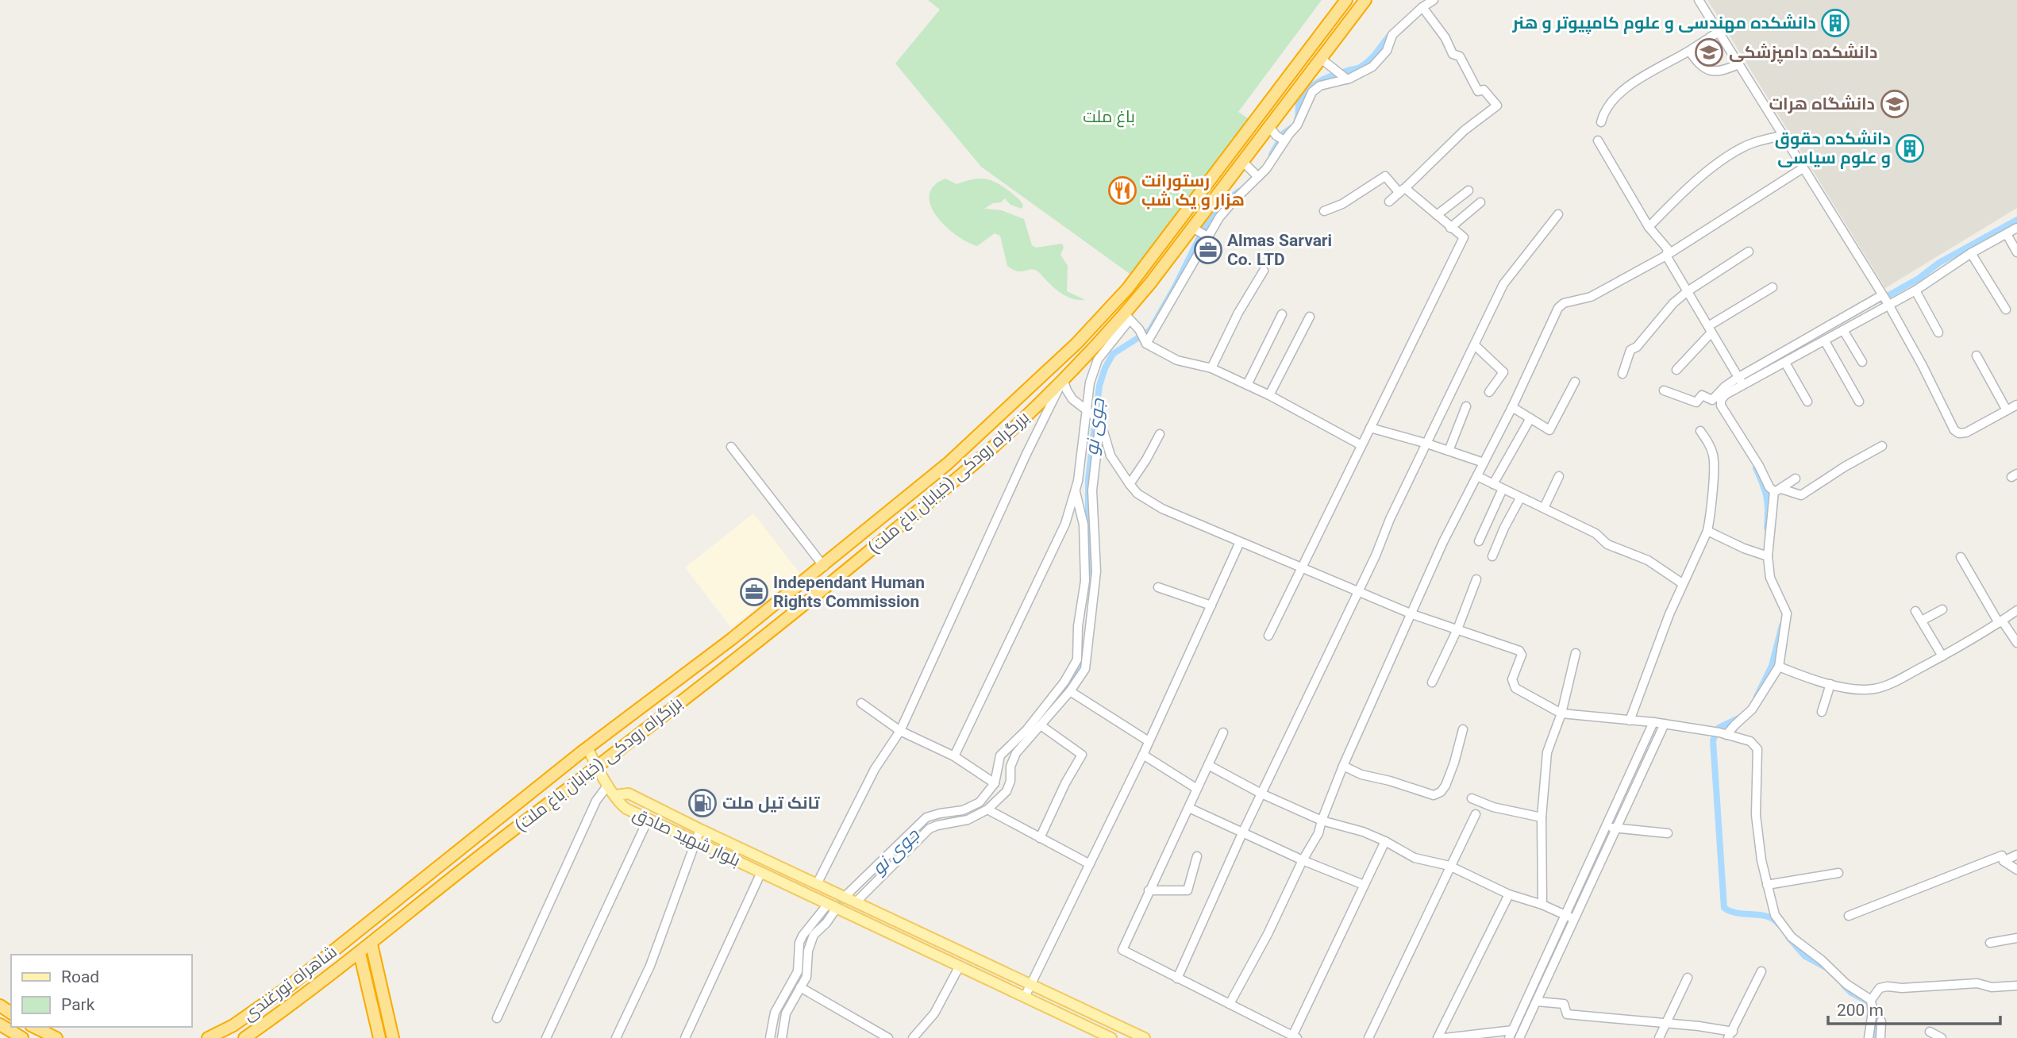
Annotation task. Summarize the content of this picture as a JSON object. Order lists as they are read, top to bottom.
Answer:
{
  "streets": {
    "highway": ["بزرگراه رودکی (خیابان باغ ملت)", "شاهراه تورغندی"],
    "main road": ["بلوار شهید صادق"]
  },
  "crossings": [
    ["بزرگراه رودکی (خیابان باغ ملت)", "شاهراه تورغندی"]
  ],
  "water": ["جوی نو"],
  "parks": ["باغ ملت"],
  "places": {
    "building": ["دانشکده مهندسی و علوم کامپیوتر و هنر", "دانشکده حقوق و علوم سیاسی"],
    "school or university": ["دانشکده دامپزشکی", "دانشگاه هرات"],
    "restaurant": ["رستورانت هزار و یک شب"],
    "office": ["Almas Sarvari Co. LTD", "Independant Human Rights Commission"],
    "fuel station": ["تانک تیل ملت"]
  },
  "legend": ["Road", "Park"],
  "scale_bar": "200 m"
}
